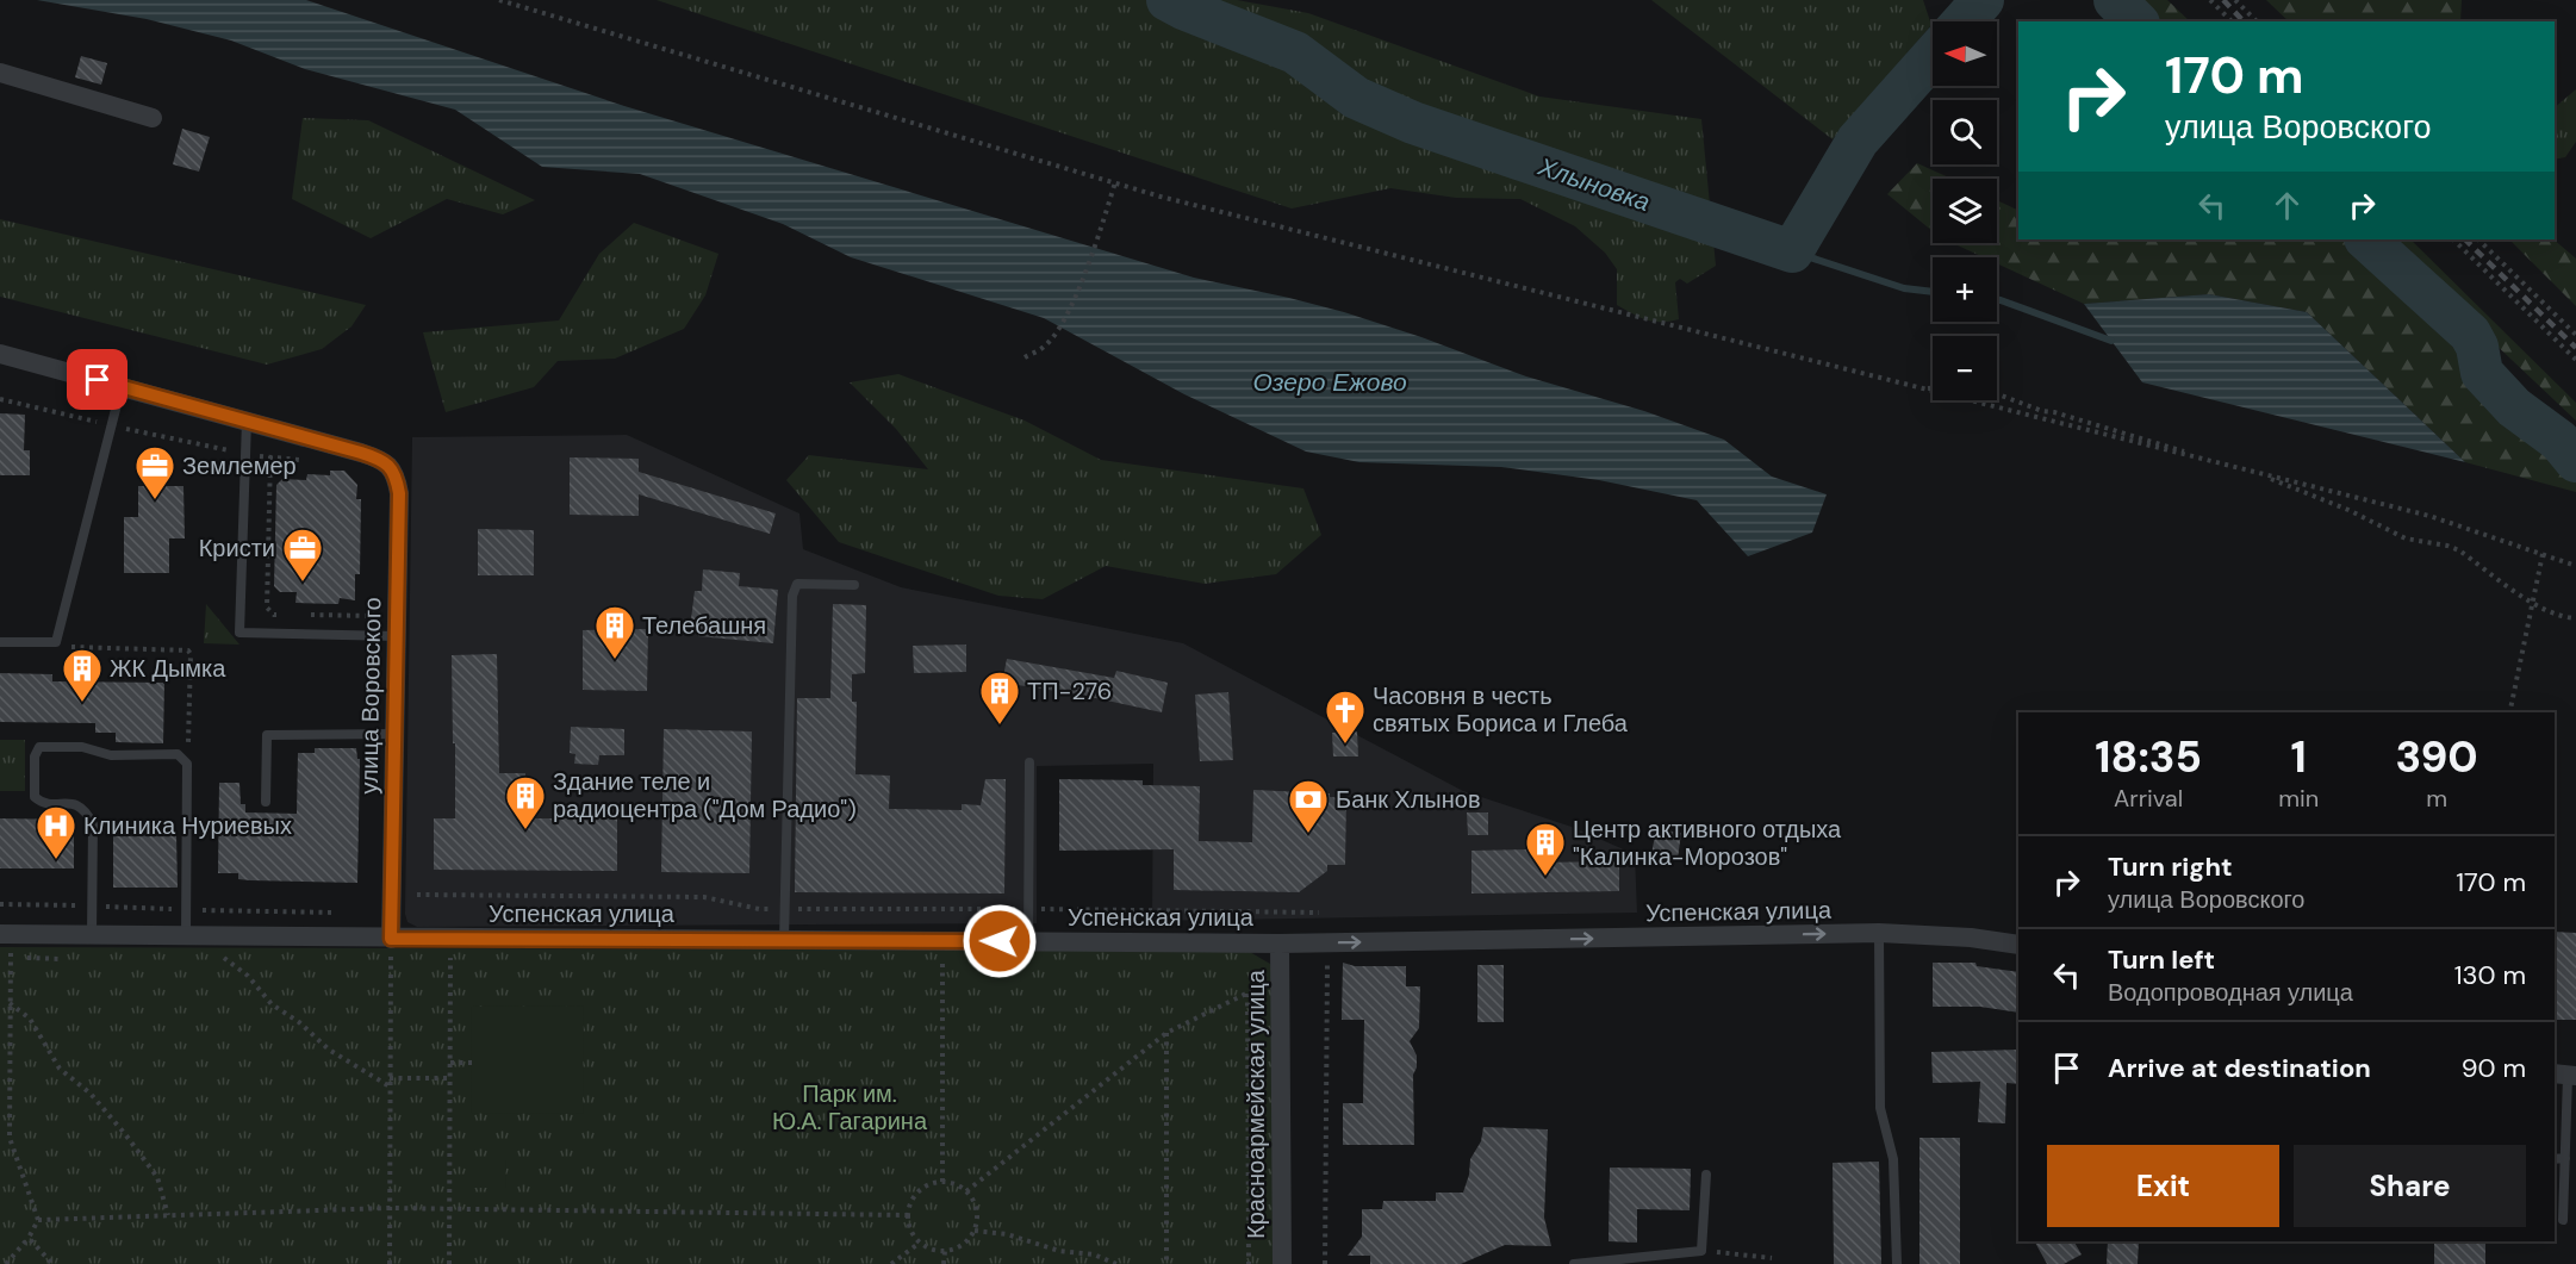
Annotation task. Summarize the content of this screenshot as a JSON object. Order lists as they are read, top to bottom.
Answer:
{
  "streets": {
    "street": ["улица Воровского", "Успенская улица", "Красноармейская улица"]
  },
  "crossings": [
    ["улица Воровского", "Успенская улица"],
    ["Успенская улица", "Красноармейская улица"]
  ],
  "water": ["Хлыновка", "Озеро Ежово"],
  "parks": ["Парк им. Ю.А. Гагарина"],
  "places": {
    "office": ["Землемер", "Кристи"],
    "building": [
      "Телебашня",
      "ЖК Дымка",
      "ТП-276",
      "Здание теле и радиоцентра (\"Дом Радио\")",
      "Центр активного отдыха \"Калинка-Морозов\""
    ],
    "church": ["Часовня в честь святых Бориса и Глеба"],
    "bank": ["Банк Хлынов"],
    "hospital": ["Клиника Нуриевых"]
  },
  "north": "left",
  "page": {
    "map_buttons": ["+", "−"],
    "turn": ["170 m", "улица Воровского"],
    "eta": [
      "18:35",
      "Arrival",
      "1",
      "min",
      "390",
      "m"
    ],
    "list": [
      {
        "name": "Turn right",
        "note": "улица Воровского",
        "value": "170 m"
      },
      {
        "name": "Turn left",
        "note": "Водопроводная улица",
        "value": "130 m"
      },
      {
        "name": "Arrive at destination",
        "value": "90 m"
      }
    ],
    "buttons": ["Exit", "Share"]
  }
}
